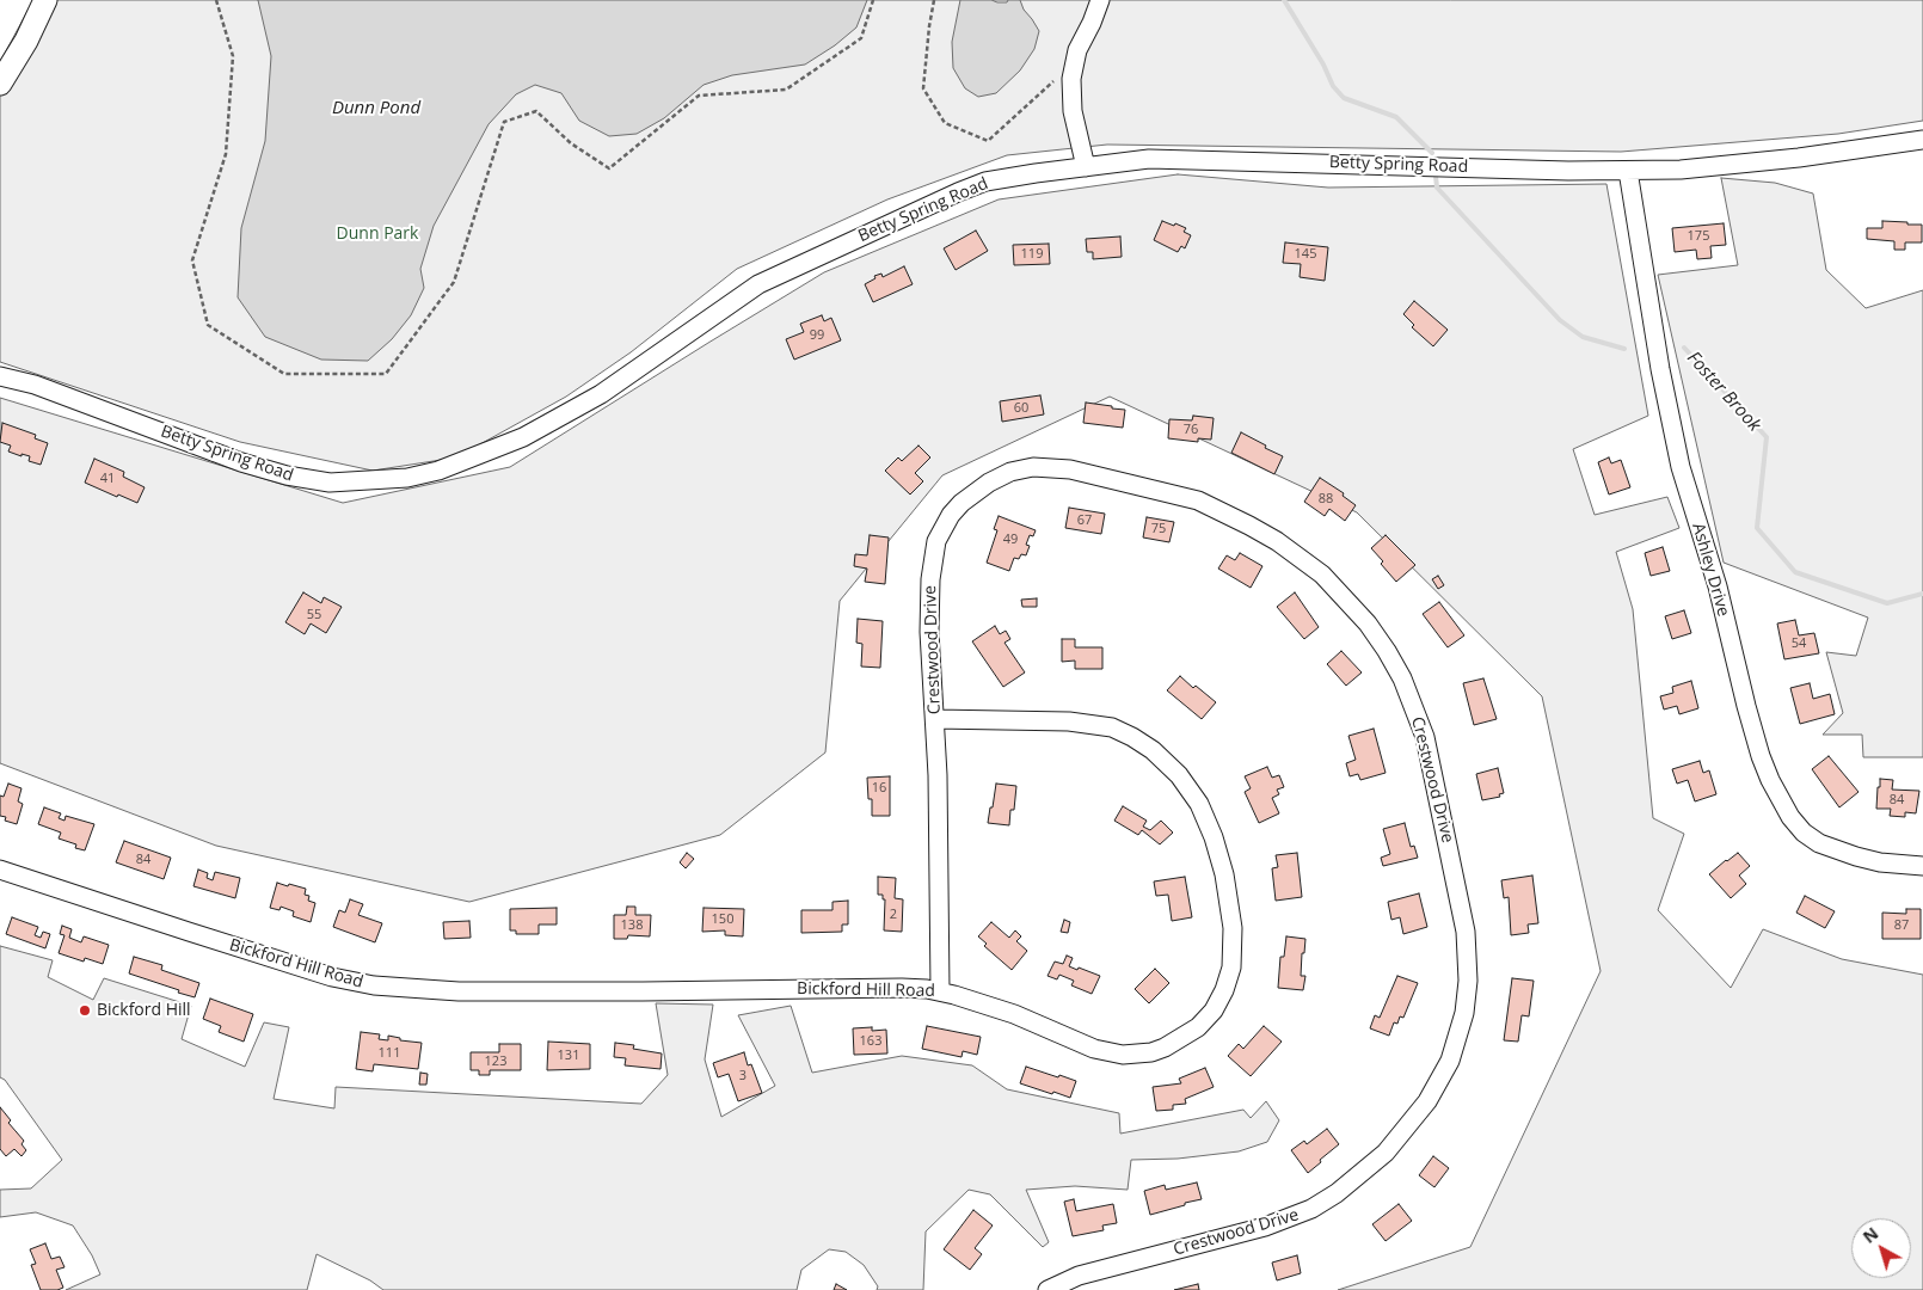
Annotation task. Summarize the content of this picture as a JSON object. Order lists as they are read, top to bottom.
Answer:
{
  "streets": {
    "street": [
      "Betty Spring Road",
      "Ashley Drive",
      "Crestwood Drive",
      "Bickford Hill Road"
    ]
  },
  "crossings": [
    ["Betty Spring Road", "Ashley Drive"],
    ["Crestwood Drive", "Bickford Hill Road"]
  ],
  "water": ["Dunn Pond", "Foster Brook"],
  "parks": ["Dunn Park"],
  "places": ["Bickford Hill"],
  "house_numbers": [
    "175",
    "119",
    "145",
    "99",
    "60",
    "76",
    "41",
    "88",
    "67",
    "75",
    "49",
    "55",
    "54",
    "16",
    "84",
    "84",
    "2",
    "150",
    "138",
    "87",
    "163",
    "111",
    "131",
    "123",
    "3"
  ],
  "north": "top left"
}
